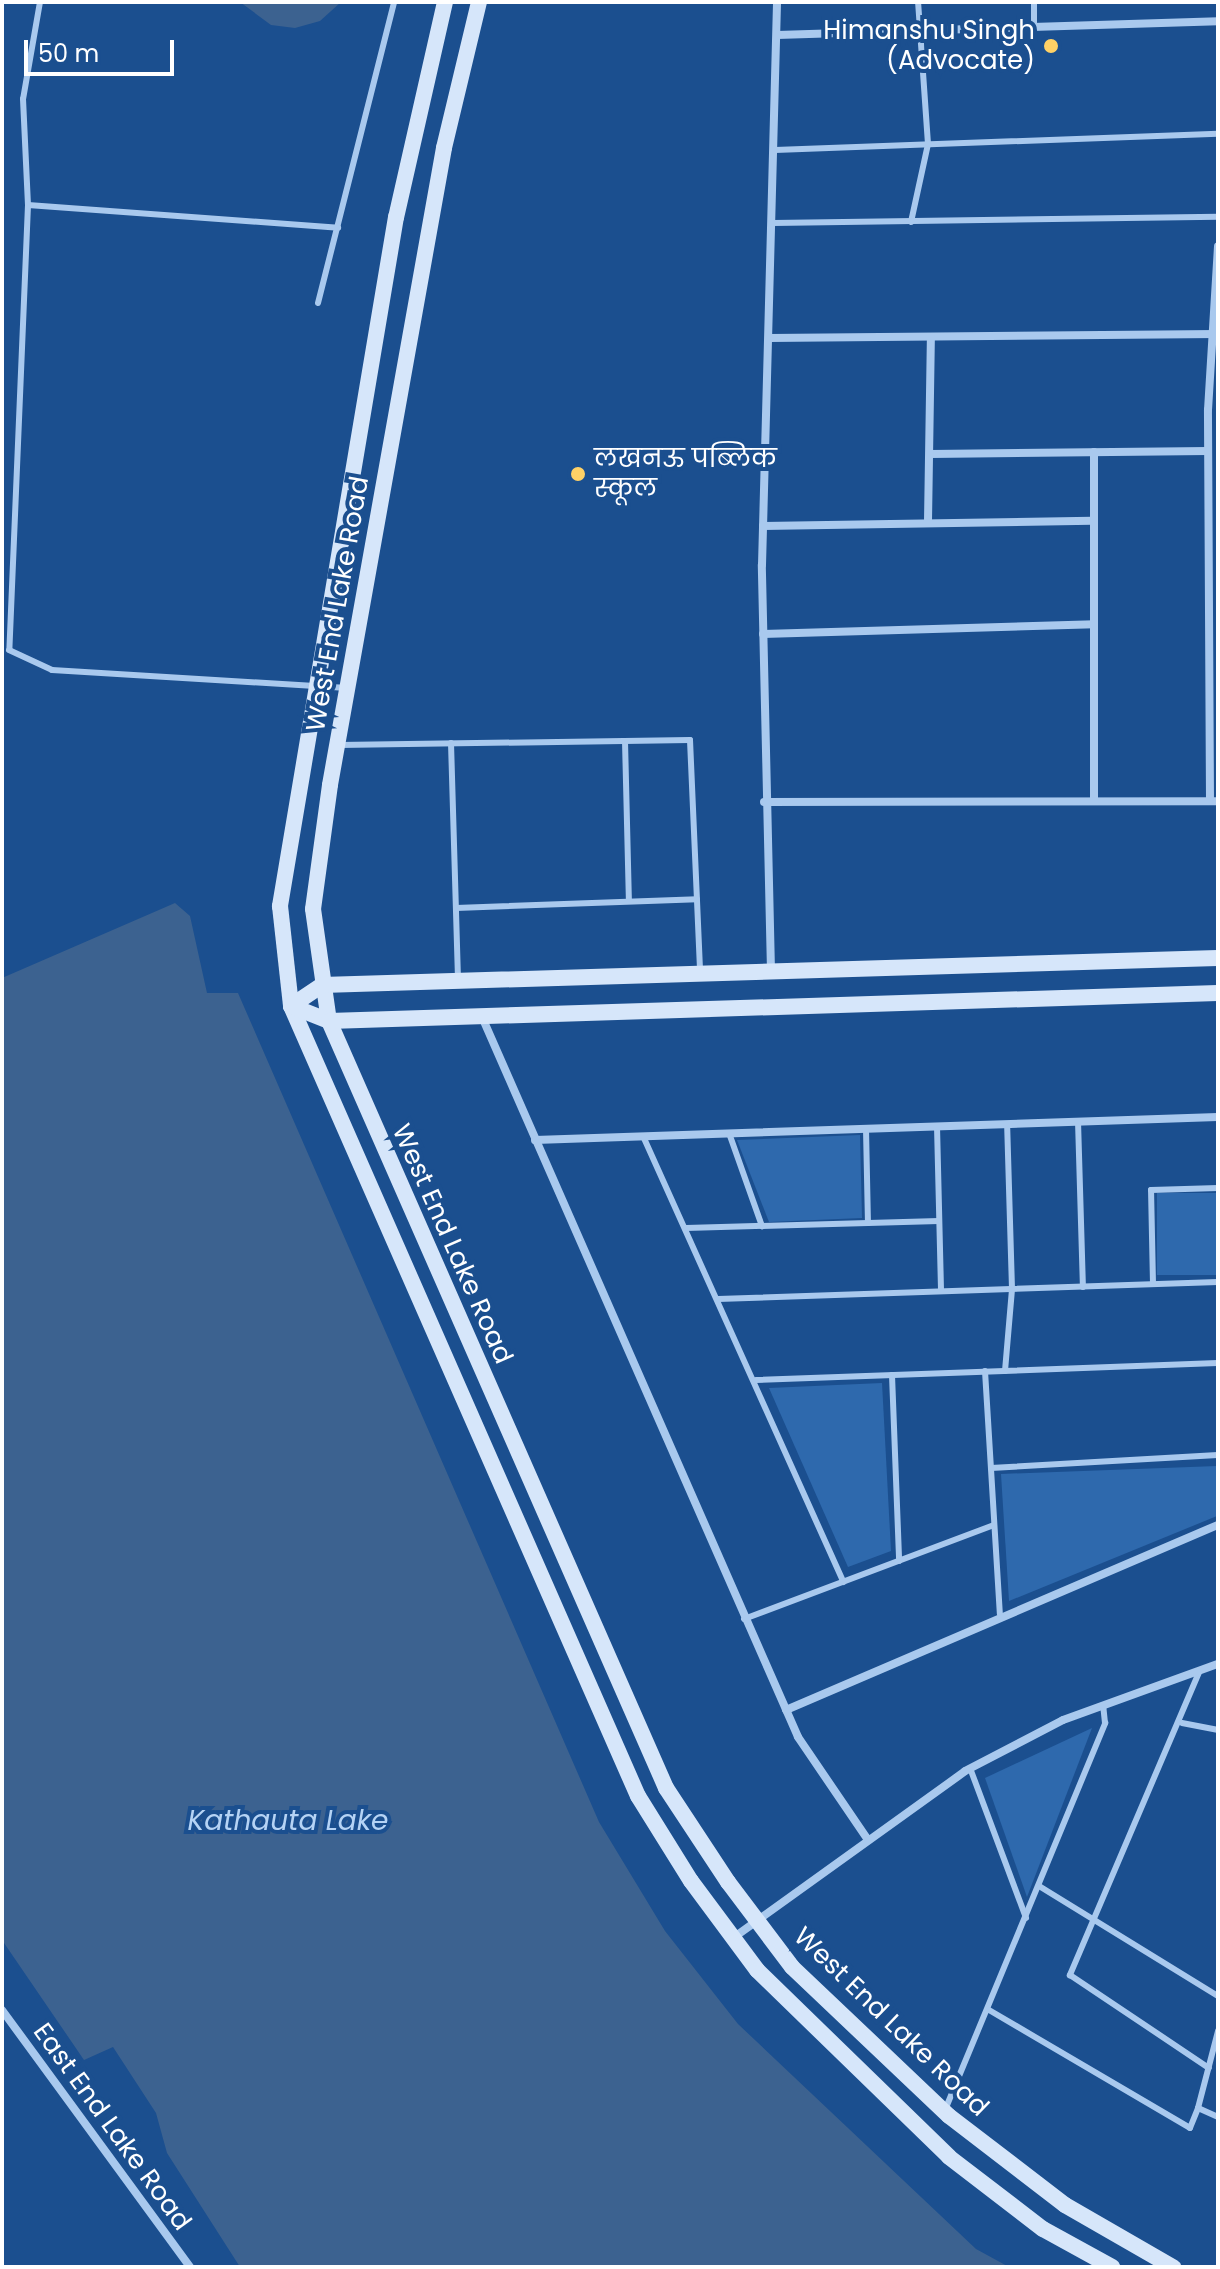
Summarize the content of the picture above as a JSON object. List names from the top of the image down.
{
  "streets": {
    "street": ["West End Lake Road", "East End Lake Road"]
  },
  "water": ["Kathauta Lake"],
  "places": ["Himanshu Singh (Advocate)", "लखनऊ पब्लिक स्कूल"],
  "scale_bar": "50 m"
}
